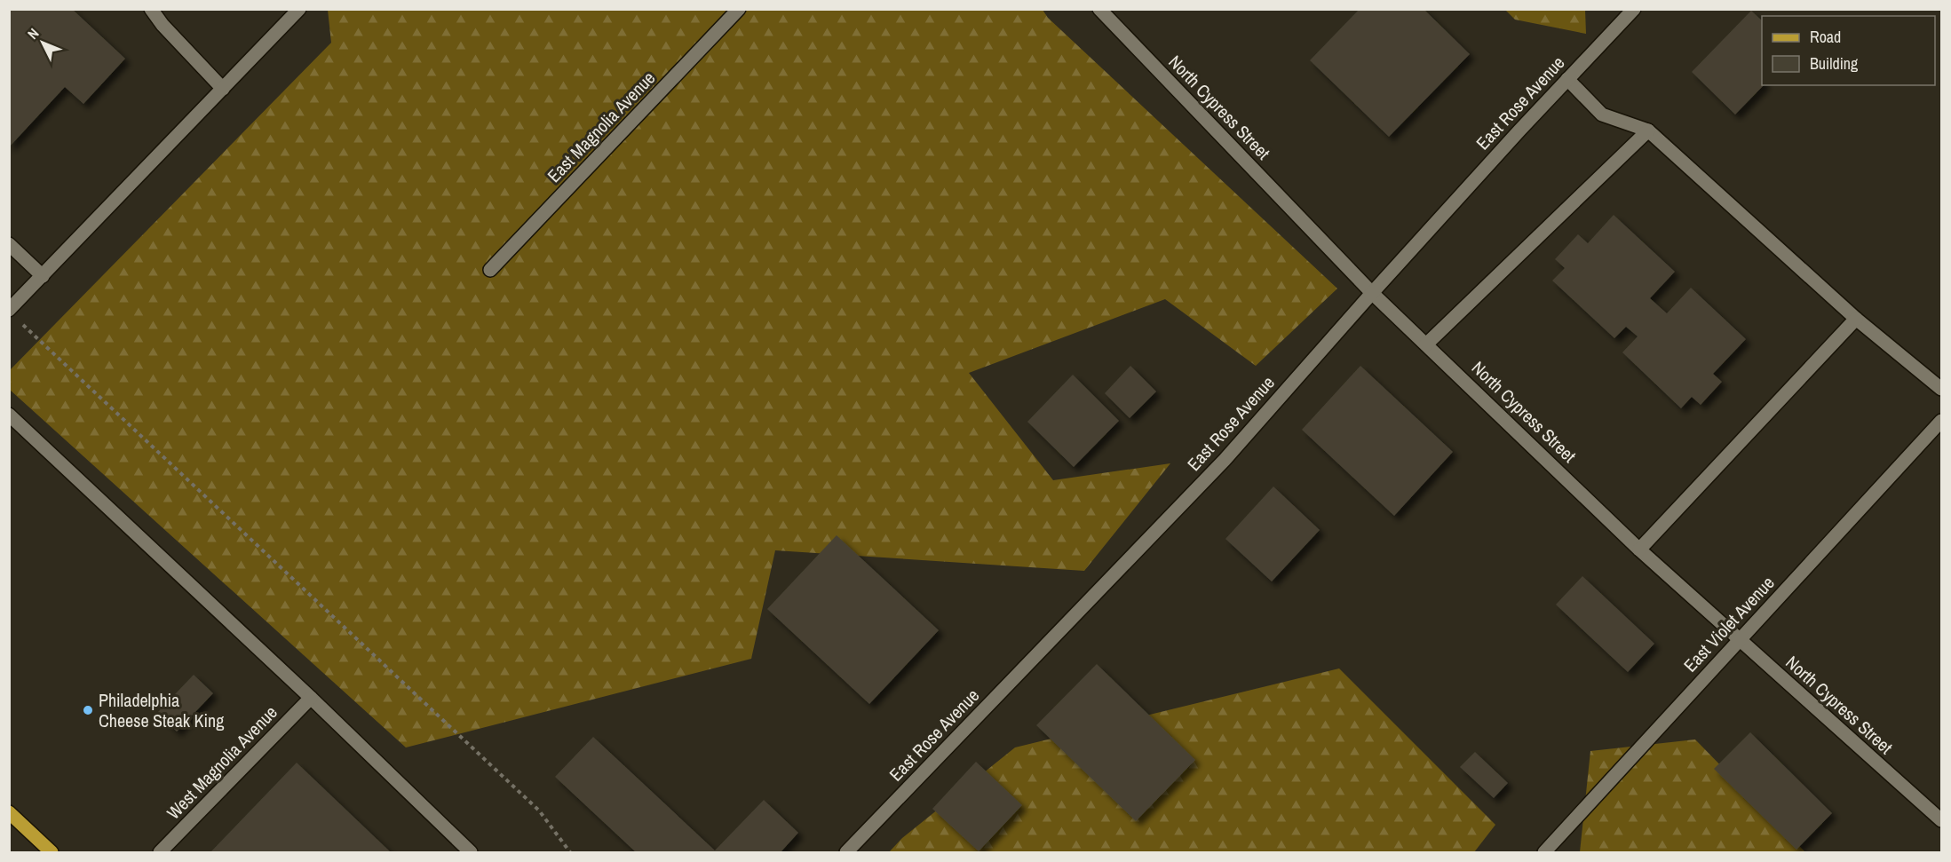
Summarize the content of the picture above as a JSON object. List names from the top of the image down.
{
  "streets": {
    "street": [
      "East Rose Avenue",
      "North Cypress Street",
      "East Magnolia Avenue",
      "East Violet Avenue",
      "West Magnolia Avenue"
    ]
  },
  "crossings": [
    ["East Rose Avenue", "North Cypress Street"],
    ["North Cypress Street", "East Violet Avenue"]
  ],
  "places": ["Philadelphia Cheese Steak King"],
  "legend": ["Road", "Building"],
  "north": "top left"
}
